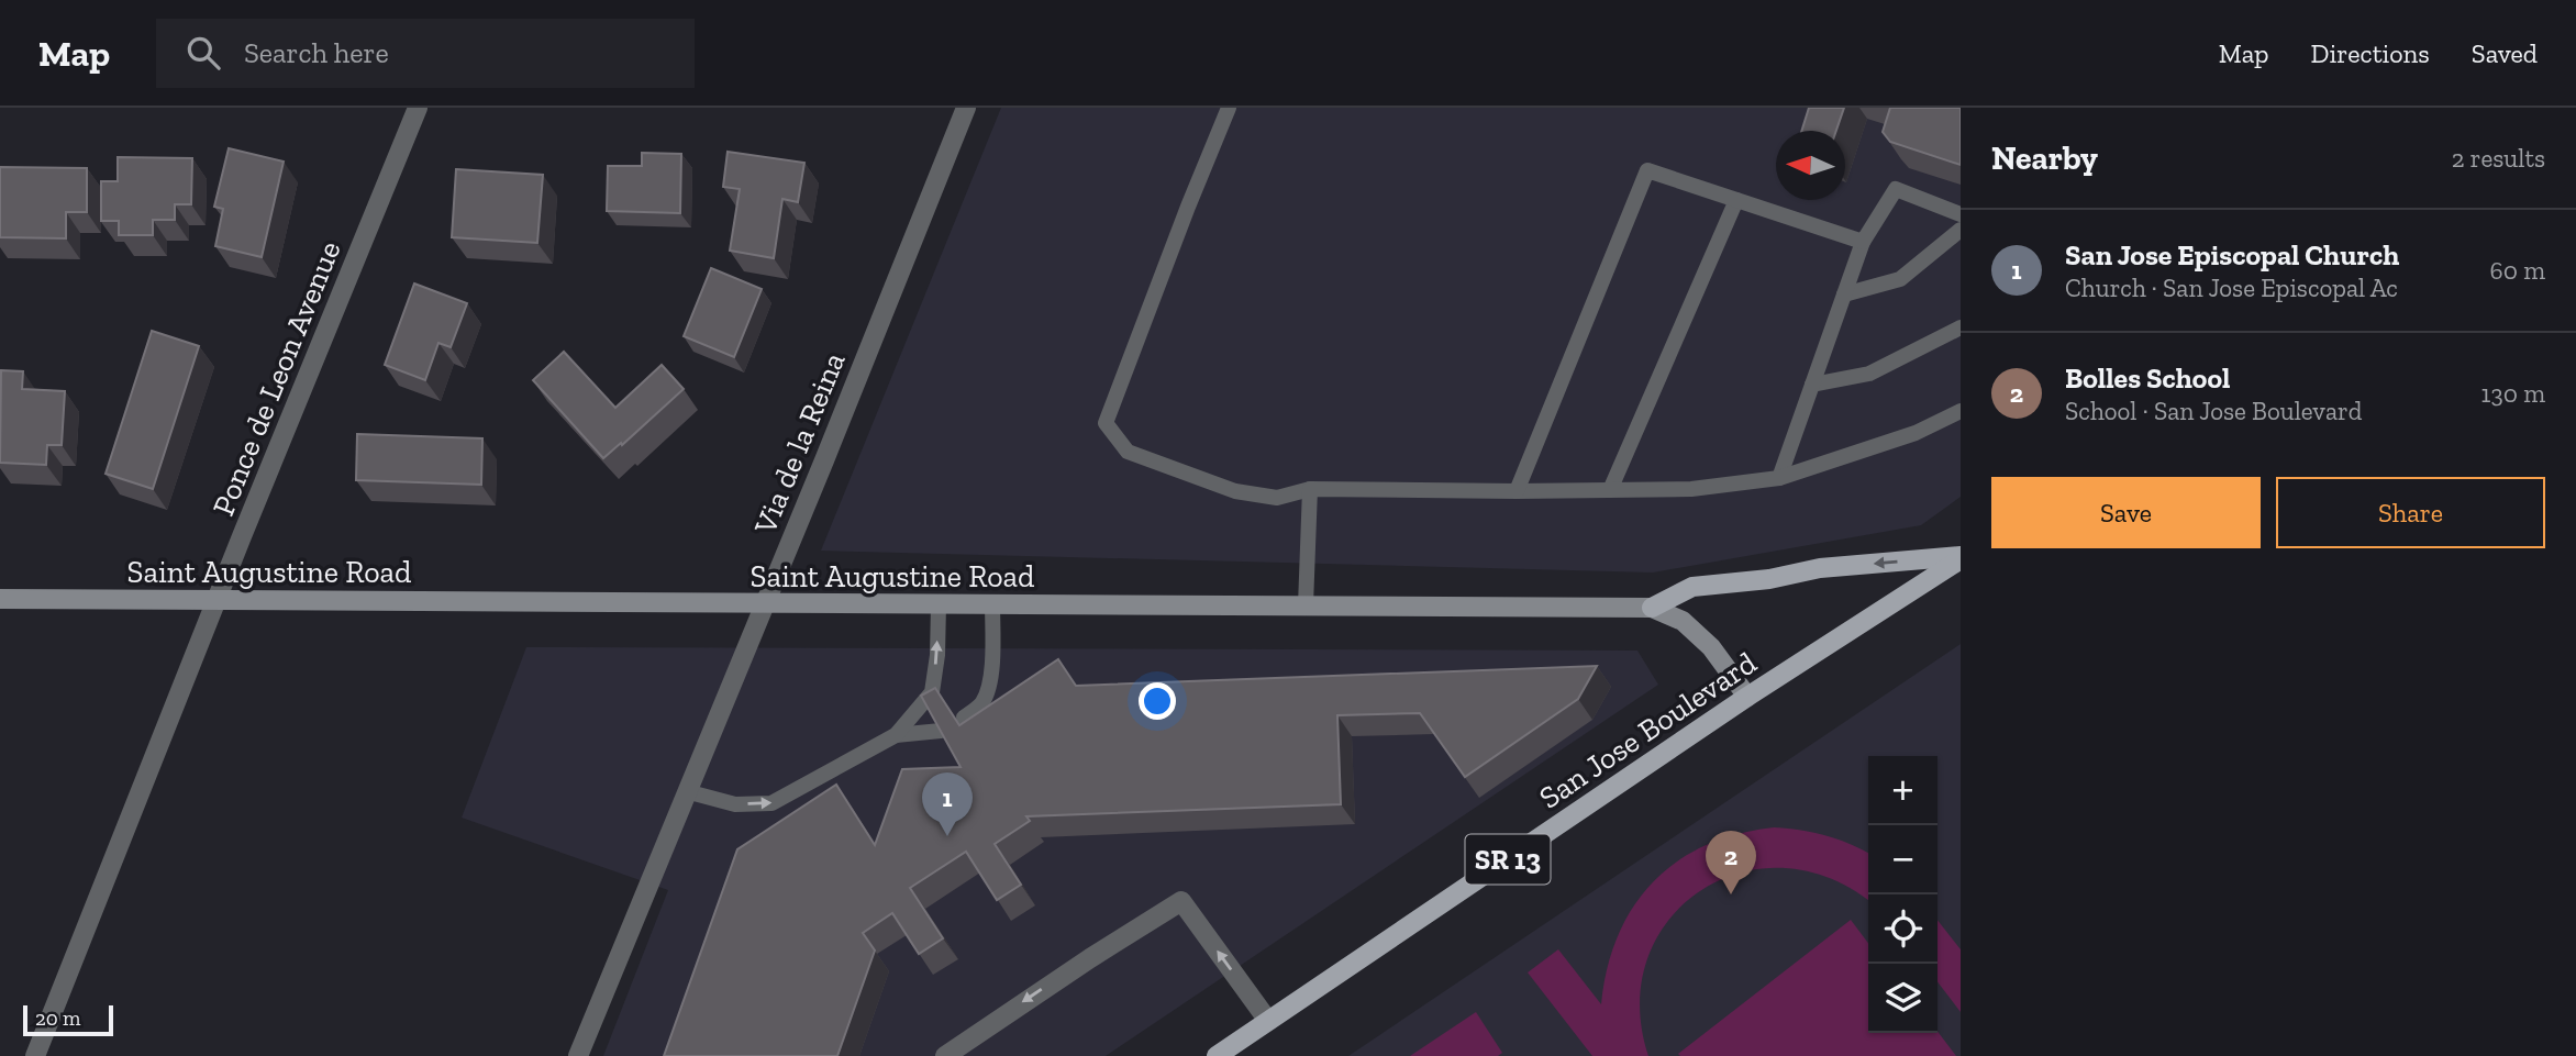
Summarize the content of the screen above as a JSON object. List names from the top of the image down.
{
  "streets": {
    "main road": ["Saint Augustine Road", "San Jose Boulevard", "SR 13"],
    "street": ["Ponce de Leon Avenue", "Via de la Reina"]
  },
  "crossings": [
    ["Ponce de Leon Avenue", "Saint Augustine Road"],
    ["Via de la Reina", "Saint Augustine Road"],
    ["Saint Augustine Road", "San Jose Boulevard"]
  ],
  "scale_bar": "20 m",
  "north": "left",
  "page": {
    "header": "Map",
    "search": "Search here",
    "nav": ["Map", "Directions", "Saved"],
    "heading": ["Nearby", "2 results"],
    "list": [
      {
        "mark": "1",
        "name": "San Jose Episcopal Church",
        "note": "Church · San Jose Episcopal Ac",
        "value": "60 m"
      },
      {
        "mark": "2",
        "name": "Bolles School",
        "note": "School · San Jose Boulevard",
        "value": "130 m"
      }
    ],
    "buttons": ["Save", "Share"],
    "map_buttons": ["+", "−"],
    "pins": ["1", "2"],
    "scale": "20 m"
  }
}
